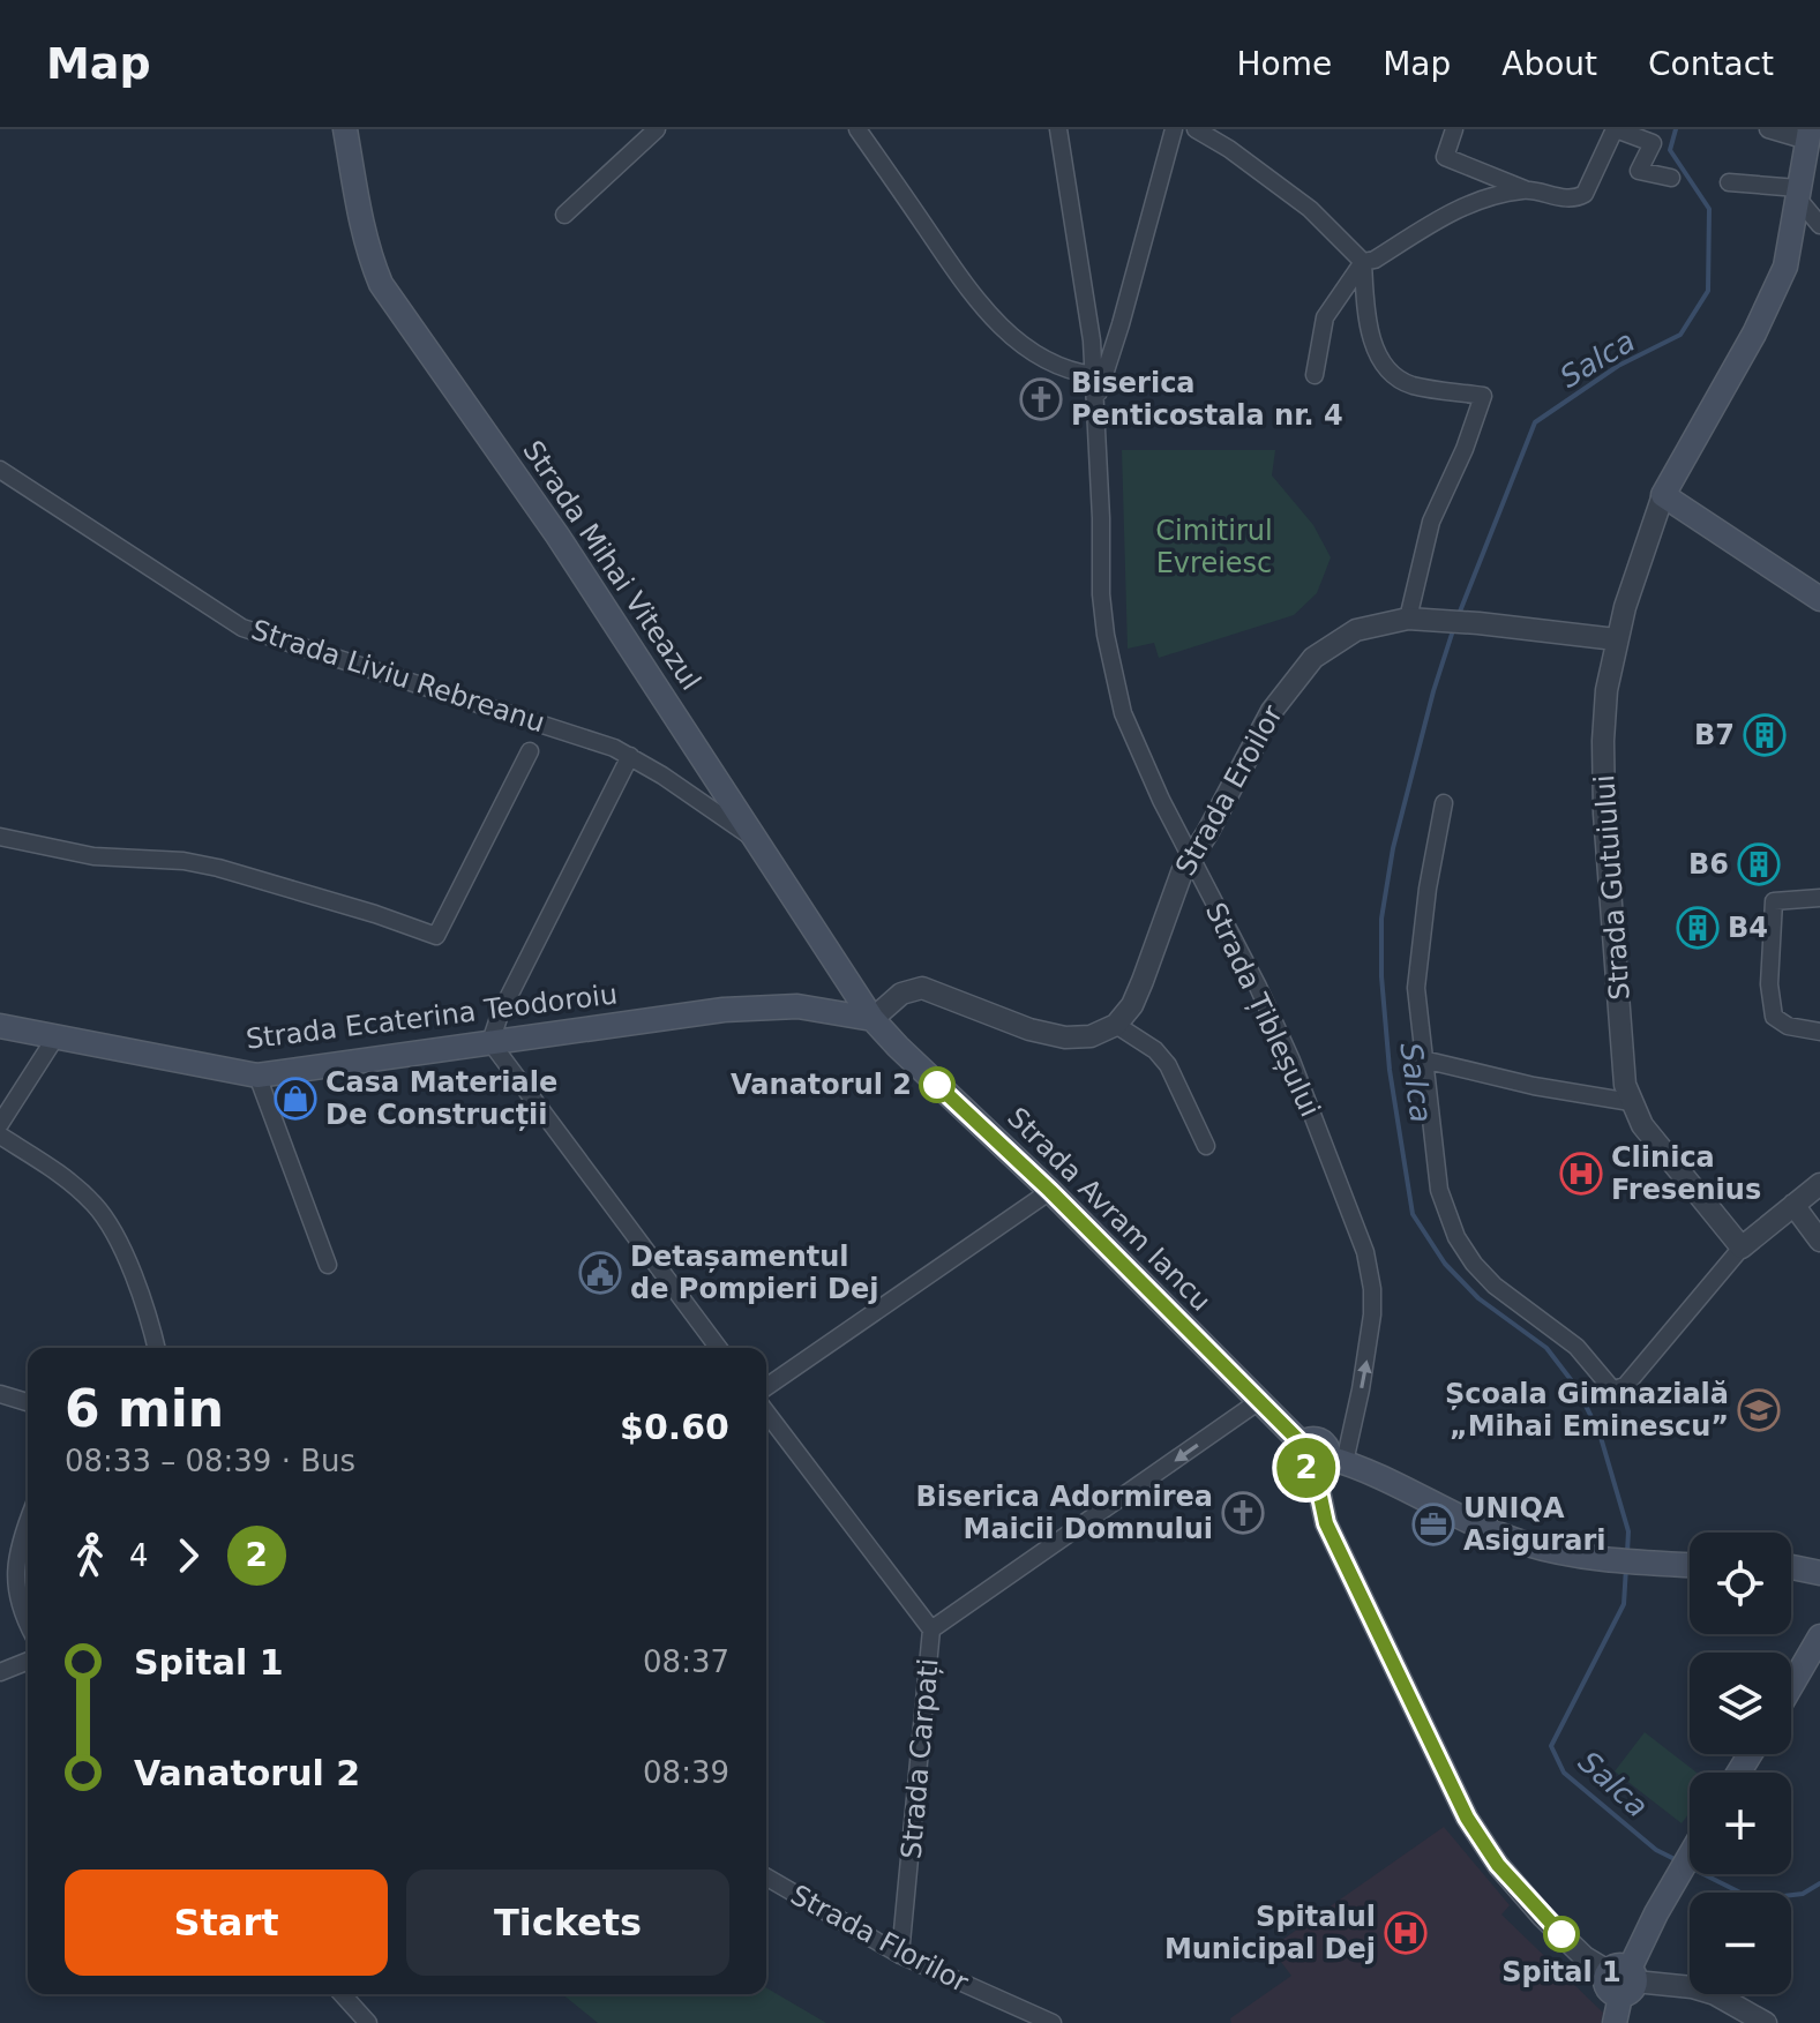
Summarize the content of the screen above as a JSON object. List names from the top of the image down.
{
  "streets": {
    "main road": ["Strada Mihai Viteazul", "Strada Ecaterina Teodoroiu", "Strada Avram Iancu"],
    "street": [
      "Strada Liviu Rebreanu",
      "Strada Eroilor",
      "Strada Gutuiului",
      "Strada Țibleșului",
      "Strada Carpați",
      "Strada Florilor"
    ]
  },
  "crossings": [
    ["Strada Mihai Viteazul", "Strada Liviu Rebreanu"],
    ["Strada Mihai Viteazul", "Strada Ecaterina Teodoroiu"],
    ["Strada Mihai Viteazul", "Strada Avram Iancu"],
    ["Strada Eroilor", "Strada Gutuiului"],
    ["Strada Eroilor", "Strada Țibleșului"],
    ["Strada Țibleșului", "Strada Avram Iancu"],
    ["Strada Ecaterina Teodoroiu", "Strada Avram Iancu"],
    ["Strada Avram Iancu", "Strada Carpați"],
    ["Strada Carpați", "Strada Florilor"]
  ],
  "one_way": ["Strada Țibleșului", "Strada Carpați"],
  "water": ["Salca"],
  "parks": ["Cimitirul Evreiesc"],
  "places": {
    "church": ["Biserica Penticostala nr. 4", "Biserica Adormirea Maicii Domnului"],
    "building": ["B7", "B6", "B4"],
    "other": ["Vanatorul 2", "Spital 1"],
    "shop": ["Casa Materiale De Construcții"],
    "hospital": ["Clinica Fresenius", "Spitalul Municipal Dej"],
    "public building": ["Detașamentul de Pompieri Dej"],
    "school or university": ["Școala Gimnazială „Mihai Eminescu”"],
    "office": ["UNIQA Asigurari"]
  },
  "lines": ["bus line 2"],
  "page": {
    "header": "Map",
    "nav": [
      "Home",
      "Map",
      "About",
      "Contact"
    ],
    "on_map": "2",
    "heading": ["6 min", "08:33 – 08:39 · Bus", "$0.60"],
    "legs": ["4", "2"],
    "map_buttons": ["+", "−"],
    "list": [
      {
        "name": "Spital 1",
        "value": "08:37"
      },
      {
        "name": "Vanatorul 2",
        "value": "08:39"
      }
    ],
    "buttons": ["Start", "Tickets"]
  }
}
